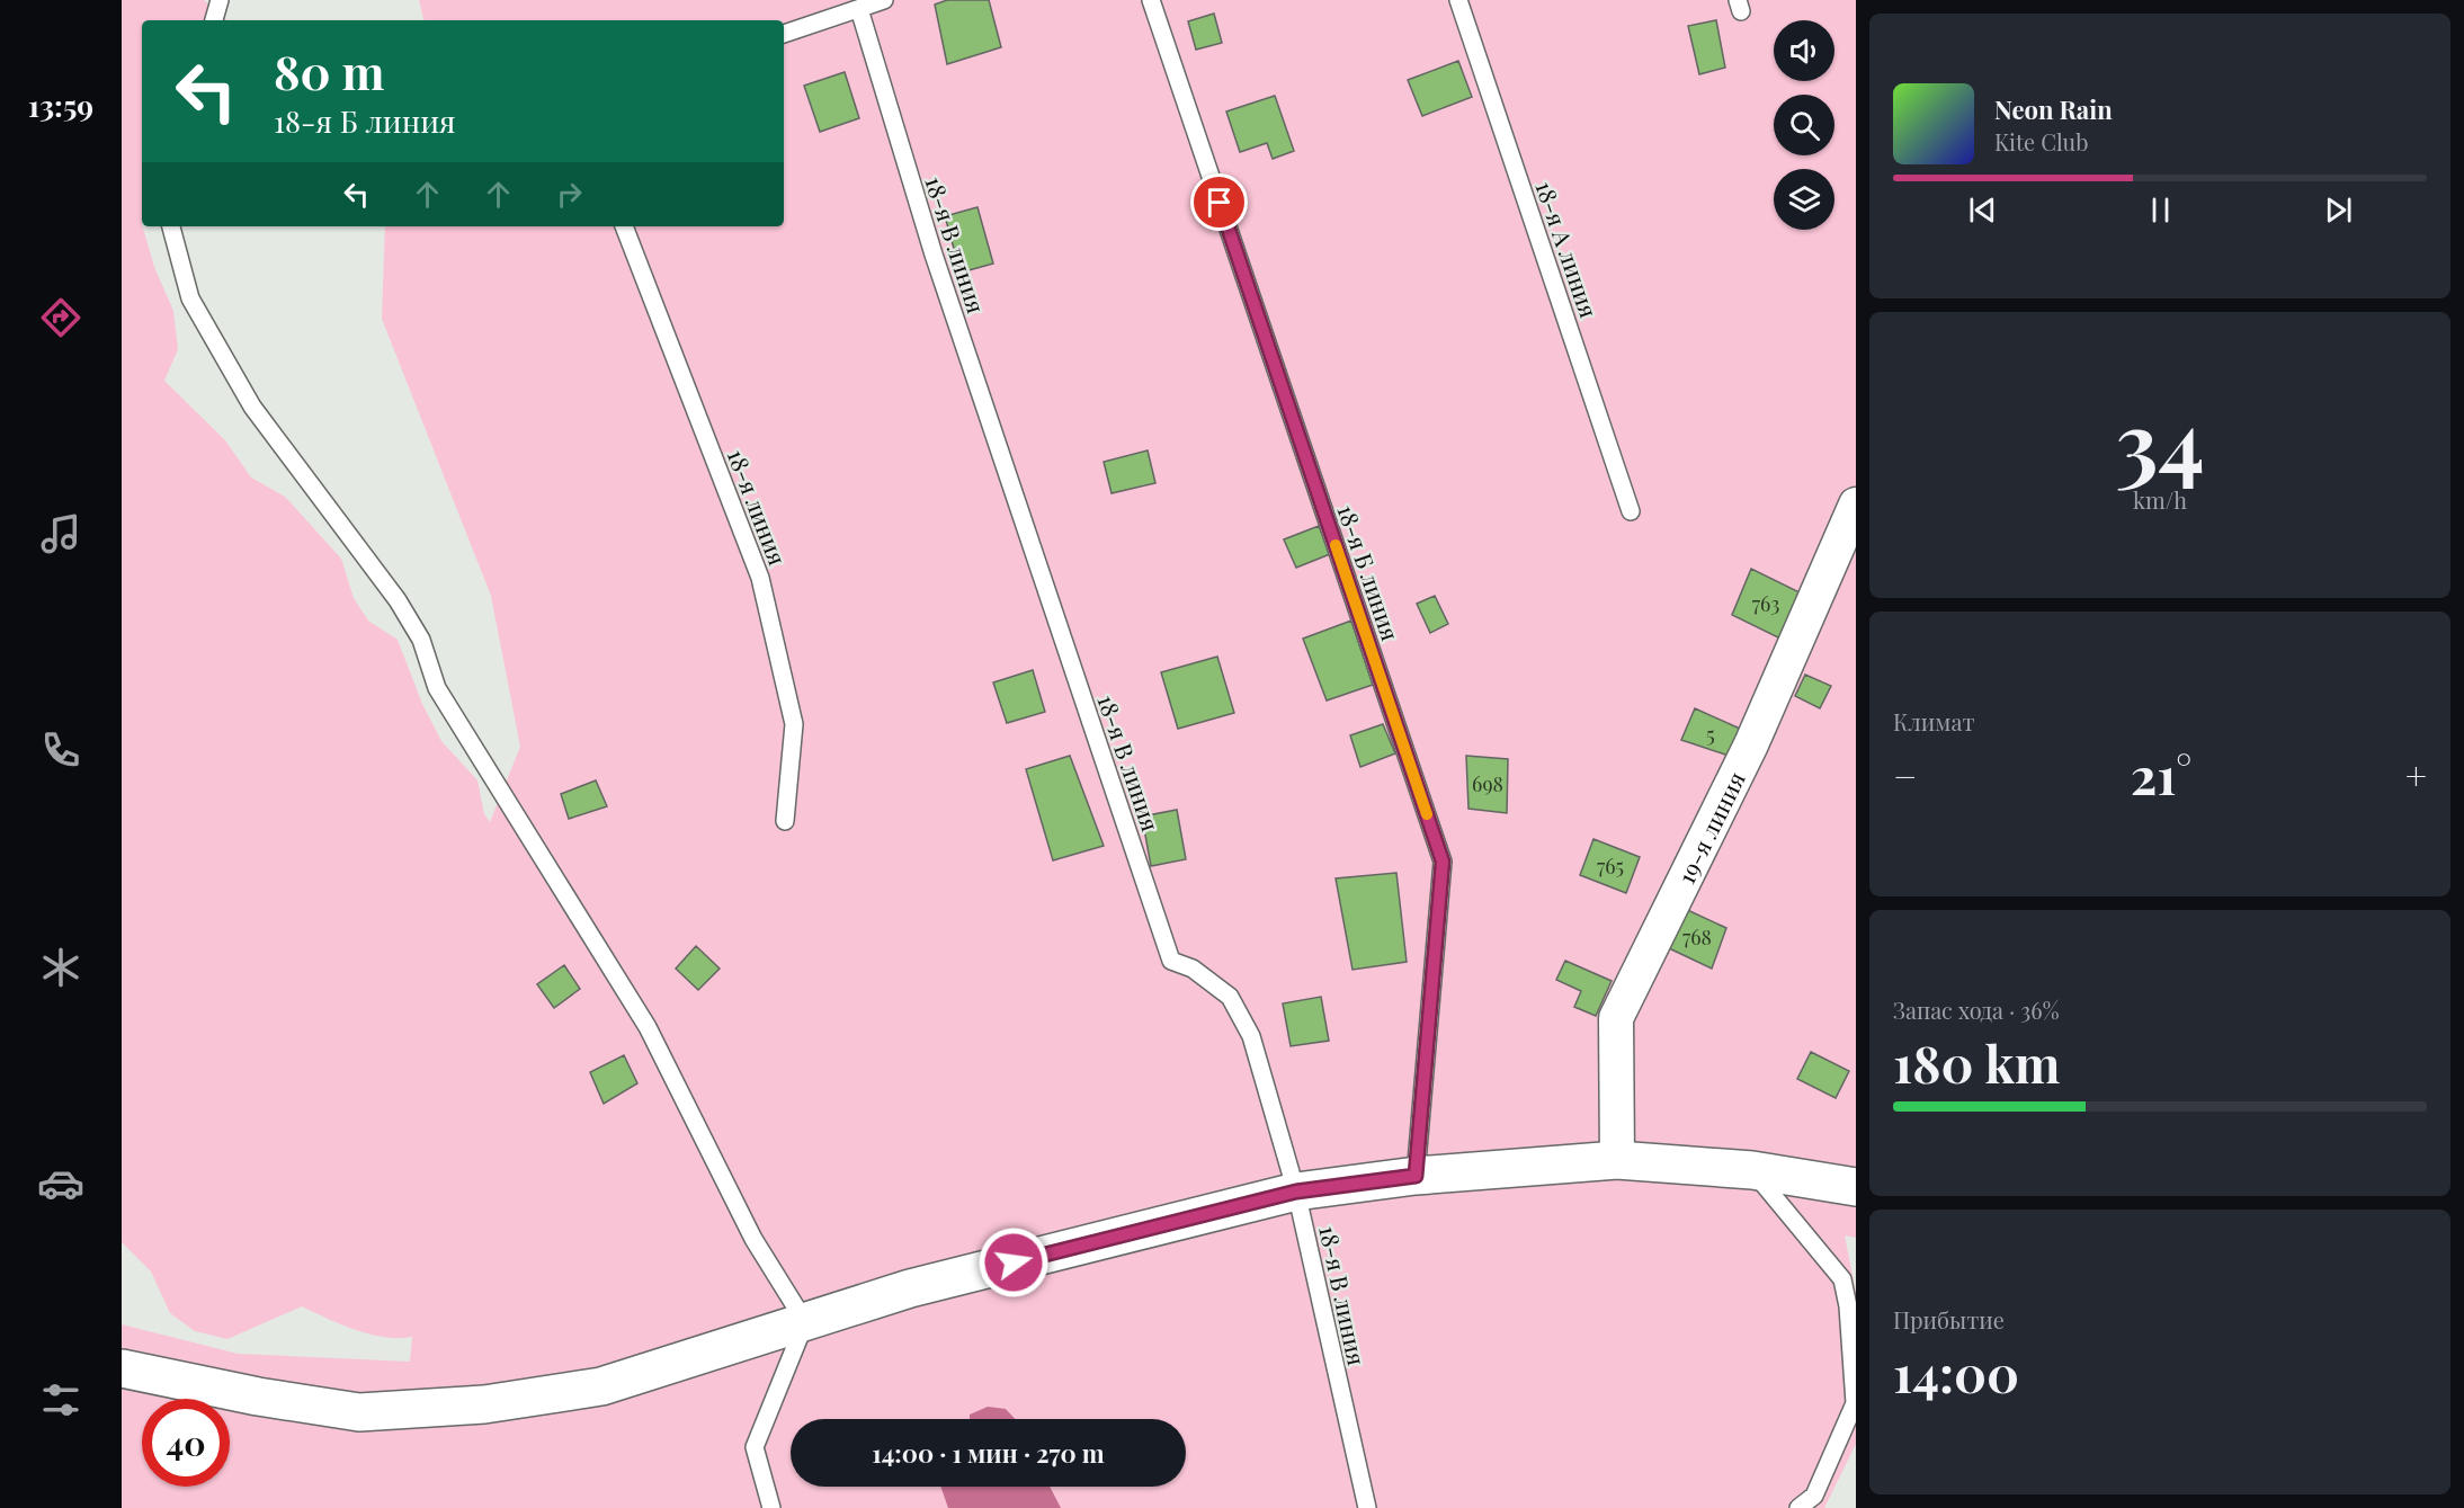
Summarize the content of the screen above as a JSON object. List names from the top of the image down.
{
  "streets": {
    "street": ["19-я линия"],
    "lane": [
      "18-я В линия",
      "18-я А линия",
      "18-я линия",
      "18-я Б линия"
    ]
  },
  "house_numbers": [
    "763",
    "5",
    "698",
    "765",
    "768"
  ],
  "page": {
    "tabs": "13:59",
    "turn": ["80 m", "18-я Б линия"],
    "song": ["Neon Rain", "Kite Club"],
    "tile": [
      ["34", "km/h"],
      "Климат",
      ["Запас хода · 36%", "180 km"],
      ["Прибытие", "14:00"]
    ],
    "heat": ["−", "21°", "+"],
    "limit": "40",
    "trip": "14:00 · 1 мин · 270 m"
  }
}
